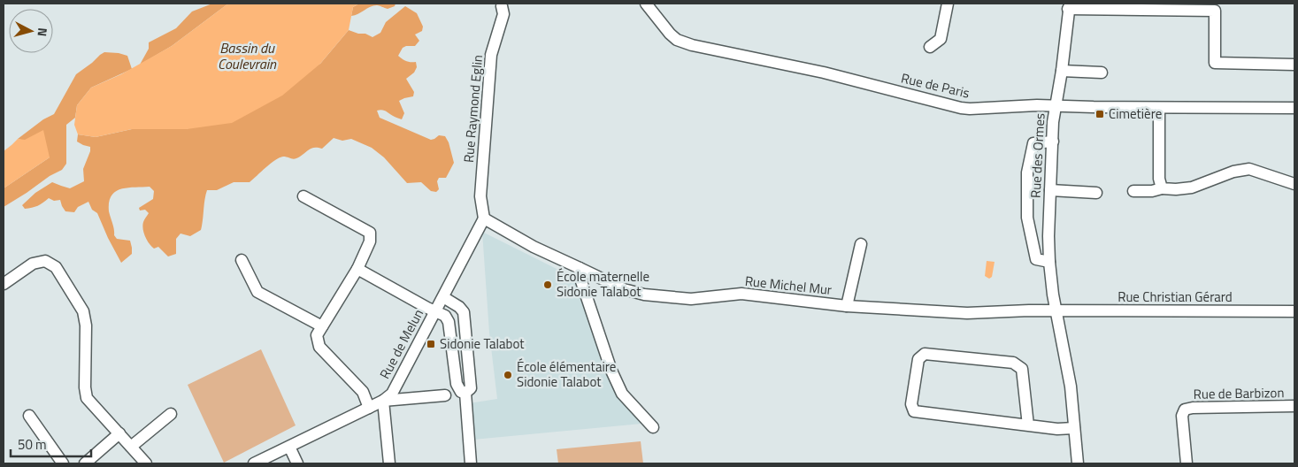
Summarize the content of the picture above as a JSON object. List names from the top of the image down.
{
  "streets": {
    "street": [
      "Rue de Paris",
      "Rue Raymond Eglin",
      "Rue des Ormes",
      "Rue Michel Mur",
      "Rue Christian Gérard",
      "Rue de Melun",
      "Rue de Barbizon"
    ]
  },
  "crossings": [
    ["Rue de Paris", "Rue des Ormes"],
    ["Rue Raymond Eglin", "Rue Michel Mur"],
    ["Rue Raymond Eglin", "Rue de Melun"],
    ["Rue des Ormes", "Rue Michel Mur"],
    ["Rue des Ormes", "Rue Christian Gérard"],
    ["Rue Michel Mur", "Rue Christian Gérard"],
    ["Rue Michel Mur", "Rue de Melun"]
  ],
  "water": ["Bassin du Coulevrain"],
  "places": {
    "transit": ["Cimetière", "Sidonie Talabot"],
    "other": ["École maternelle Sidonie Talabot", "École élémentaire Sidonie Talabot"]
  },
  "scale_bar": "50 m",
  "north": "right"
}
